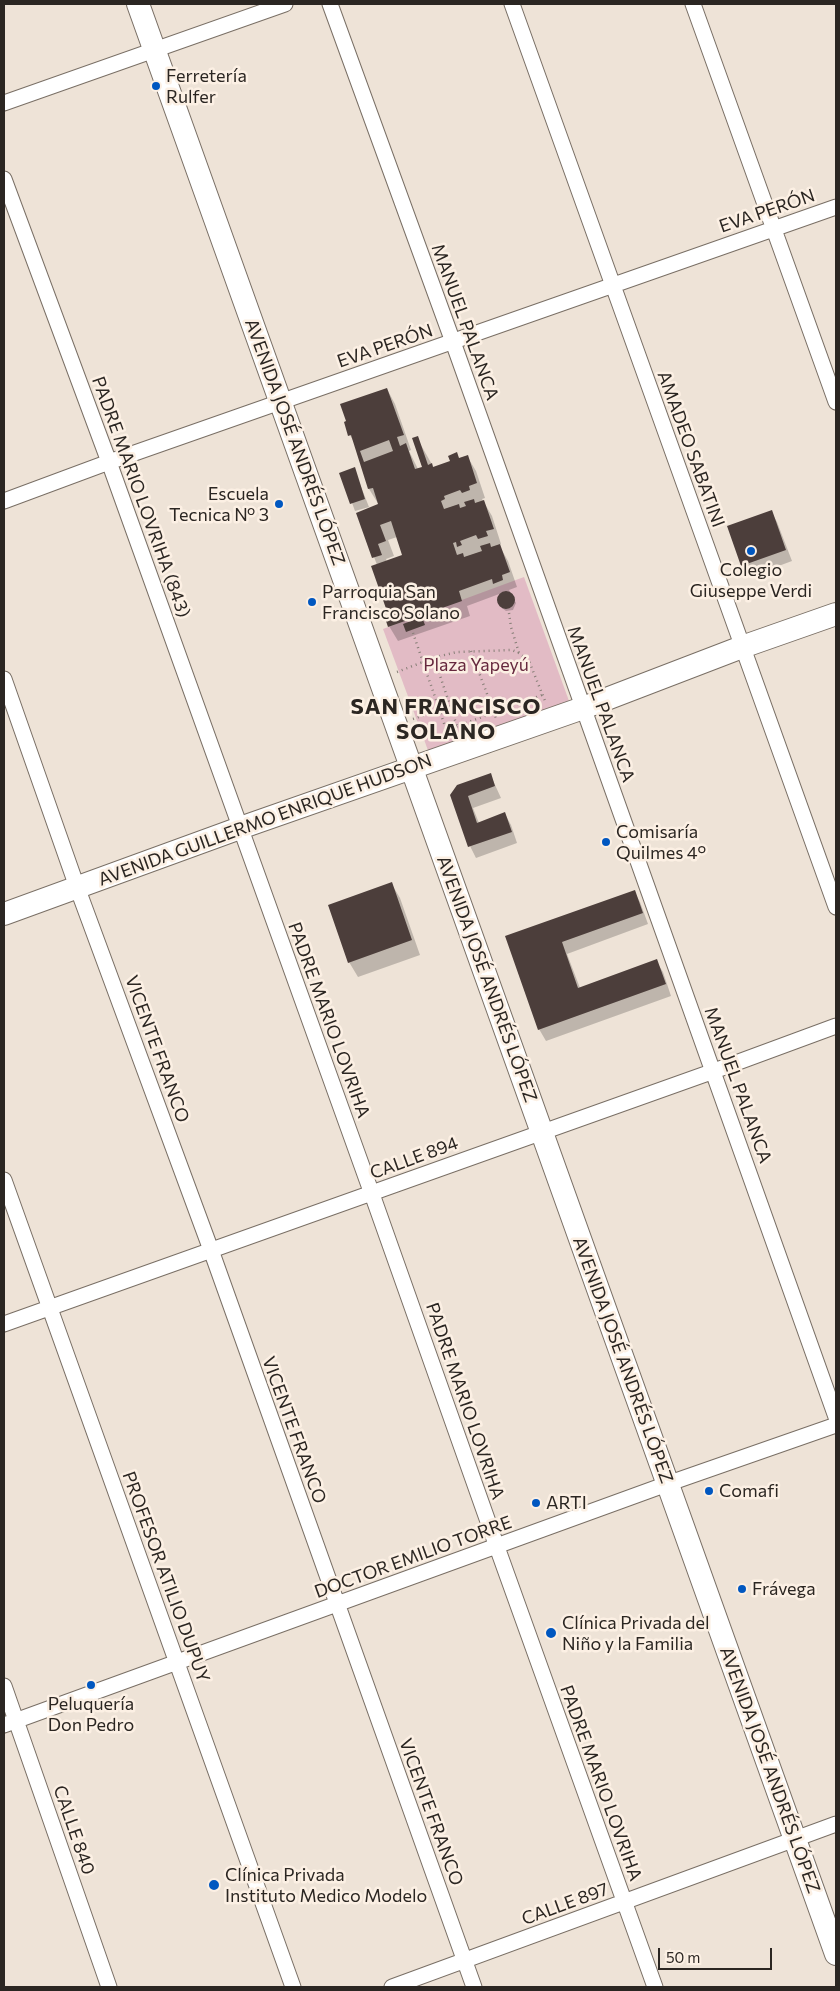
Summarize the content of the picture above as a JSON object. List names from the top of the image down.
{
  "streets": {
    "main road": ["AVENIDA JOSÉ ANDRÉS LÓPEZ", "AVENIDA GUILLERMO ENRIQUE HUDSON"],
    "street": [
      "EVA PERÓN",
      "MANUEL PALANCA",
      "AMADEO SABATINI",
      "PADRE MARIO LOVRIHA (843)",
      "PADRE MARIO LOVRIHA",
      "VICENTE FRANCO",
      "CALLE 894",
      "DOCTOR EMILIO TORRE",
      "PROFESOR ATILIO DUPUY",
      "CALLE 840",
      "CALLE 897"
    ]
  },
  "crossings": [
    ["EVA PERÓN", "MANUEL PALANCA"],
    ["EVA PERÓN", "AVENIDA JOSÉ ANDRÉS LÓPEZ"],
    ["EVA PERÓN", "AMADEO SABATINI"],
    ["EVA PERÓN", "PADRE MARIO LOVRIHA (843)"],
    ["MANUEL PALANCA", "AVENIDA GUILLERMO ENRIQUE HUDSON"],
    ["MANUEL PALANCA", "CALLE 894"],
    ["AVENIDA JOSÉ ANDRÉS LÓPEZ", "AVENIDA GUILLERMO ENRIQUE HUDSON"],
    ["AVENIDA JOSÉ ANDRÉS LÓPEZ", "CALLE 894"],
    ["AVENIDA JOSÉ ANDRÉS LÓPEZ", "DOCTOR EMILIO TORRE"],
    ["AVENIDA JOSÉ ANDRÉS LÓPEZ", "CALLE 897"],
    ["AMADEO SABATINI", "AVENIDA GUILLERMO ENRIQUE HUDSON"],
    ["PADRE MARIO LOVRIHA (843)", "AVENIDA GUILLERMO ENRIQUE HUDSON"],
    ["PADRE MARIO LOVRIHA (843)", "PADRE MARIO LOVRIHA"],
    ["AVENIDA GUILLERMO ENRIQUE HUDSON", "PADRE MARIO LOVRIHA"],
    ["AVENIDA GUILLERMO ENRIQUE HUDSON", "VICENTE FRANCO"],
    ["PADRE MARIO LOVRIHA", "CALLE 894"],
    ["PADRE MARIO LOVRIHA", "DOCTOR EMILIO TORRE"],
    ["PADRE MARIO LOVRIHA", "CALLE 897"],
    ["VICENTE FRANCO", "CALLE 894"],
    ["VICENTE FRANCO", "DOCTOR EMILIO TORRE"],
    ["VICENTE FRANCO", "CALLE 897"],
    ["CALLE 894", "PROFESOR ATILIO DUPUY"],
    ["DOCTOR EMILIO TORRE", "PROFESOR ATILIO DUPUY"],
    ["DOCTOR EMILIO TORRE", "CALLE 840"]
  ],
  "districts": ["SAN FRANCISCO SOLANO"],
  "parks": ["Plaza Yapeyú"],
  "places": [
    "Ferretería Rulfer",
    "Escuela Tecnica Nº 3",
    "Colegio Giuseppe Verdi",
    "Parroquia San Francisco Solano",
    "Comisaría Quilmes 4°",
    "Comafi",
    "ARTI",
    "Frávega",
    "Clínica Privada del Niño y la Familia",
    "Peluquería Don Pedro",
    "Clínica Privada Instituto Medico Modelo"
  ],
  "scale_bar": "50 m"
}
